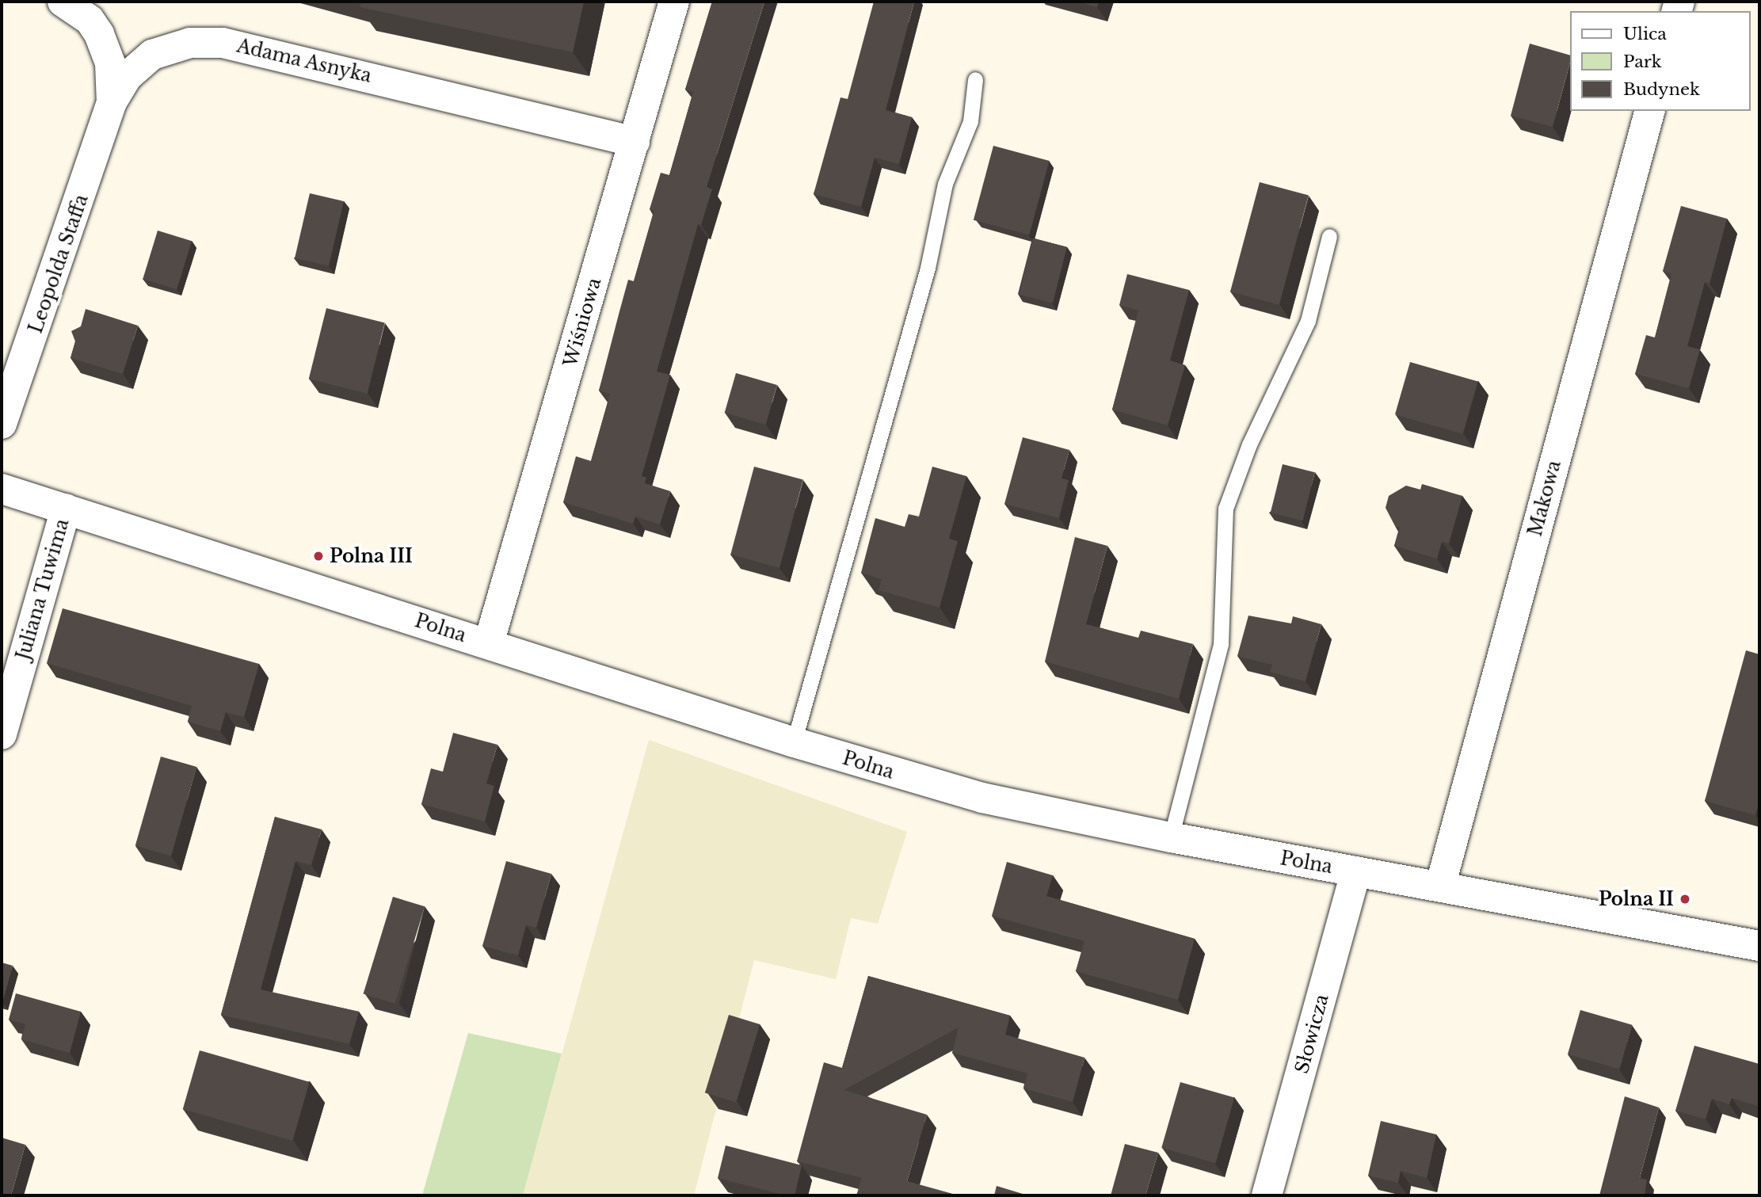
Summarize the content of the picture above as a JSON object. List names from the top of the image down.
{
  "streets": {
    "street": [
      "Adama Asnyka",
      "Leopolda Staffa",
      "Wiśniowa",
      "Makowa",
      "Juliana Tuwima",
      "Polna",
      "Słowicza"
    ]
  },
  "crossings": [
    ["Adama Asnyka", "Leopolda Staffa"],
    ["Adama Asnyka", "Wiśniowa"],
    ["Wiśniowa", "Polna"],
    ["Makowa", "Polna"],
    ["Juliana Tuwima", "Polna"],
    ["Polna", "Słowicza"]
  ],
  "places": ["Polna III", "Polna II"],
  "legend": ["Ulica", "Park", "Budynek"]
}
